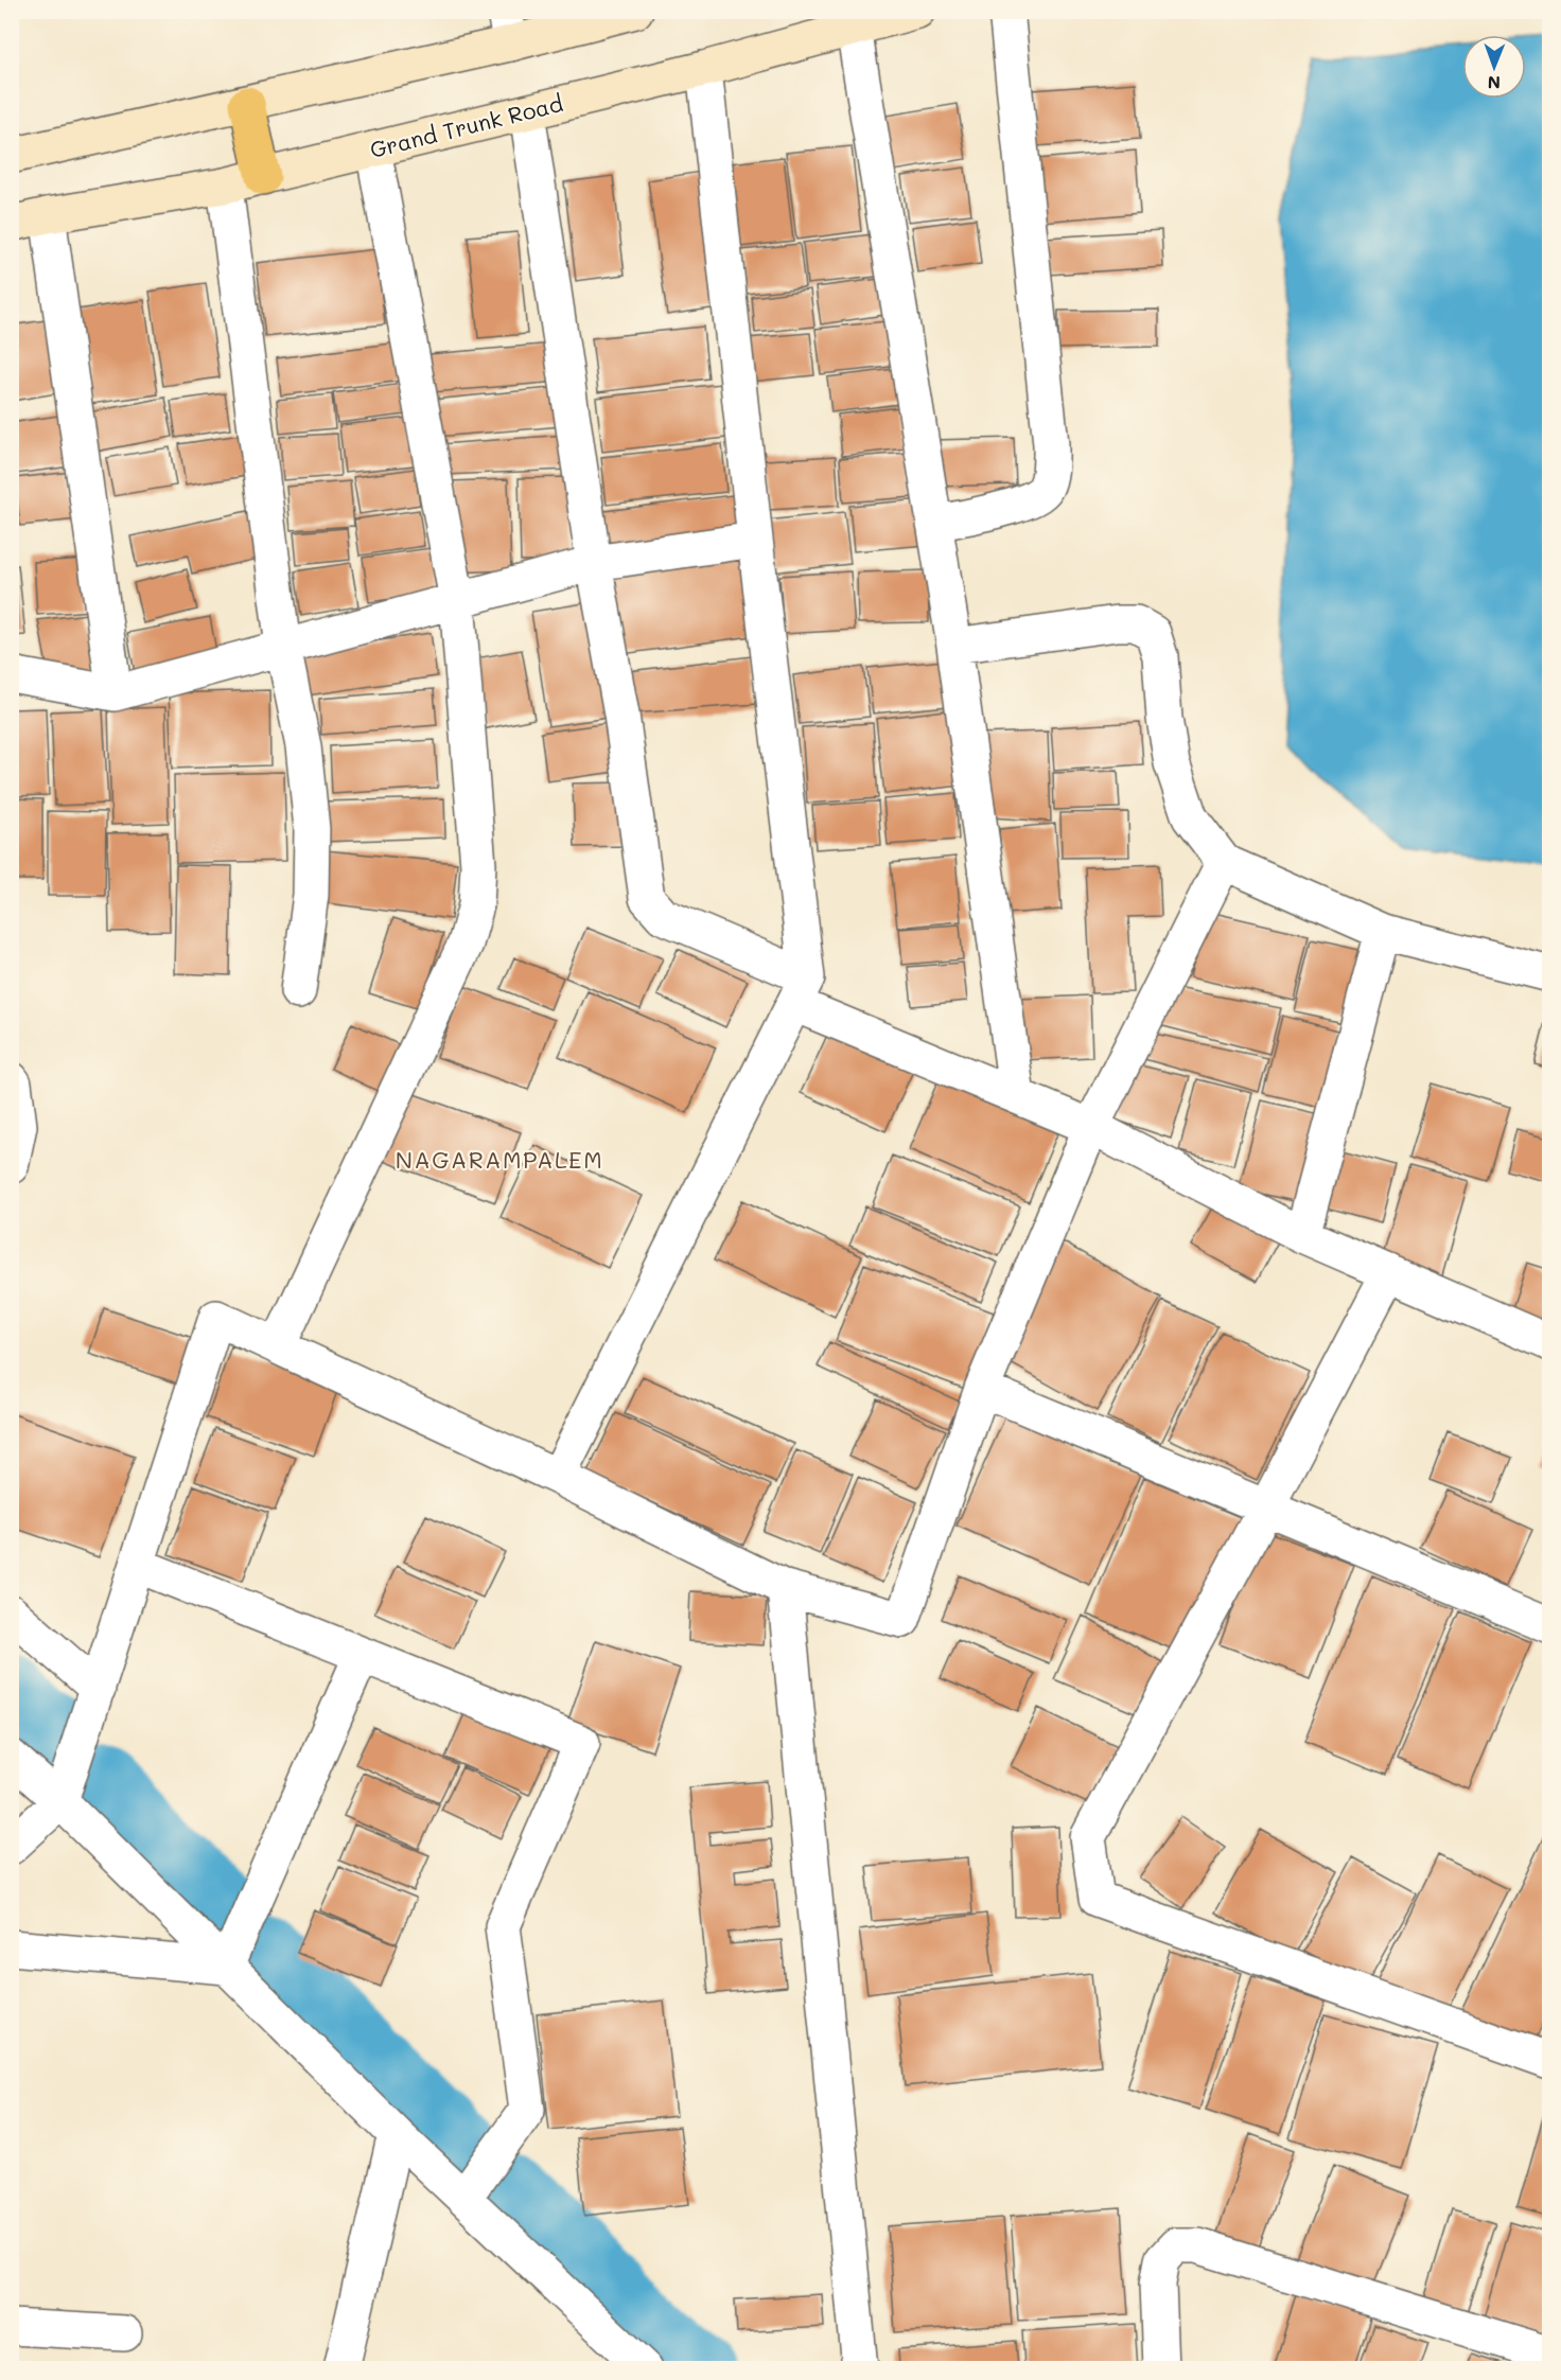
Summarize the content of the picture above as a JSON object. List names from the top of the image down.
{
  "streets": {
    "main road": ["Grand Trunk Road"]
  },
  "districts": ["NAGARAMPALEM"],
  "north": "bottom"
}
